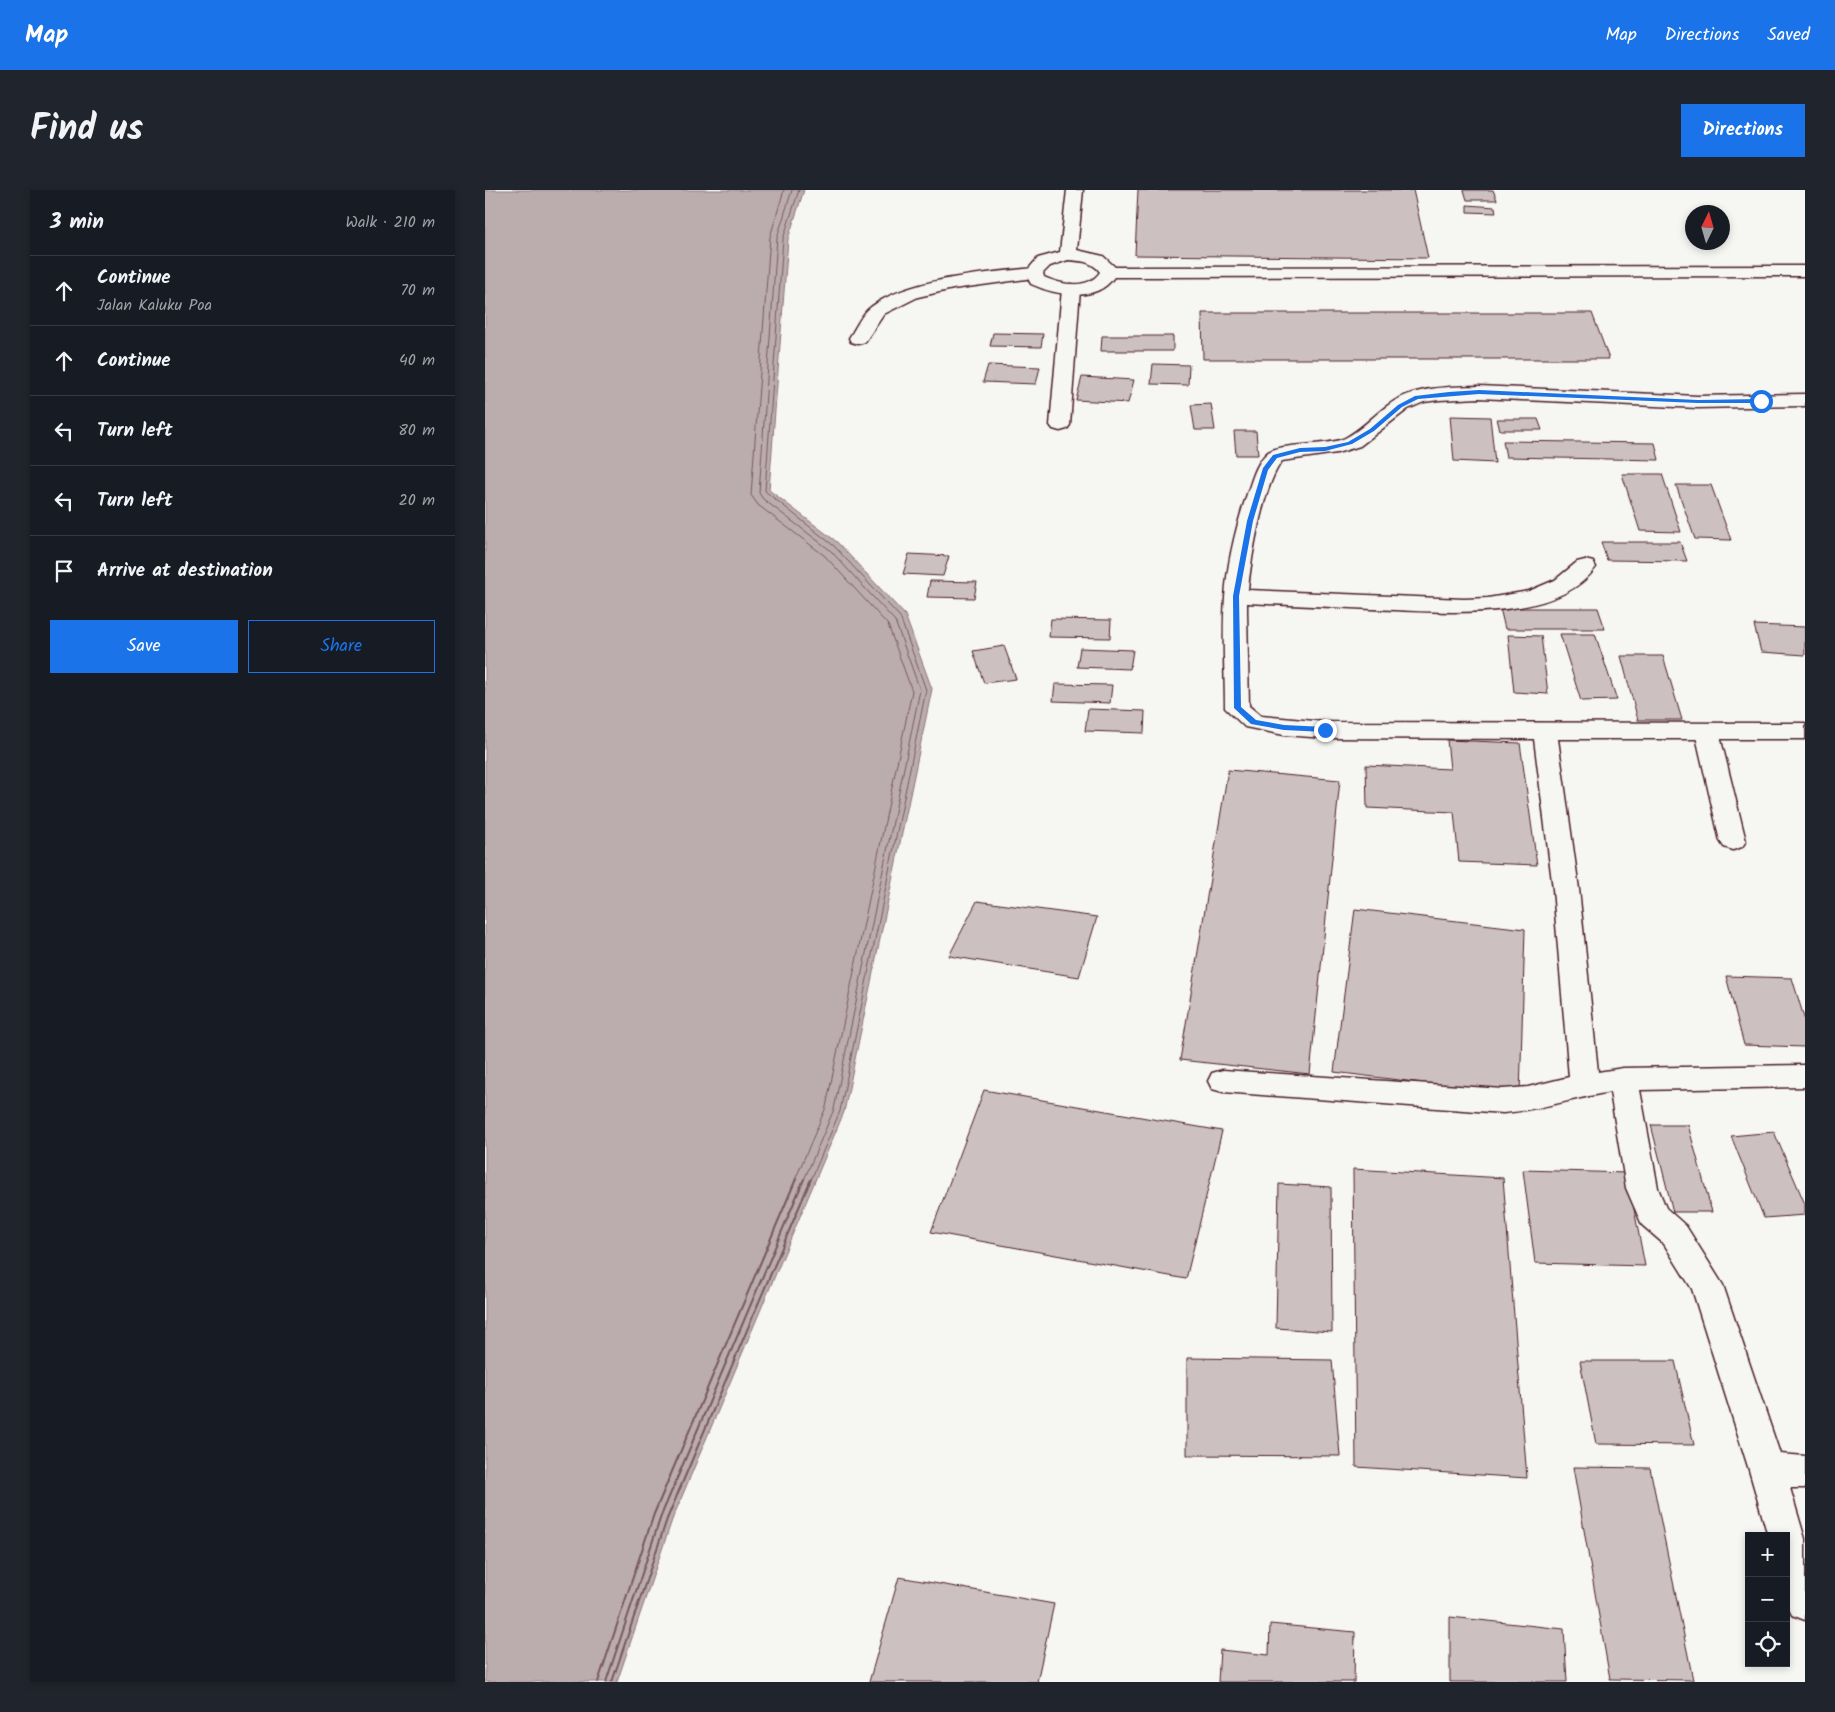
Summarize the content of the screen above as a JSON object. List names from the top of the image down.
{
  "north": "top",
  "page": {
    "header": "Map",
    "nav": ["Map", "Directions", "Saved"],
    "title": "Find us",
    "buttons": [
      "Directions",
      ["Save", "Share"]
    ],
    "heading": ["3 min", "Walk · 210 m"],
    "list": [
      ["Continue", "Jalan Kaluku Poa", "70 m"],
      ["Continue", "40 m"],
      ["Turn left", "80 m"],
      ["Turn left", "20 m"],
      "Arrive at destination"
    ],
    "map_buttons": ["+", "−"]
  }
}
